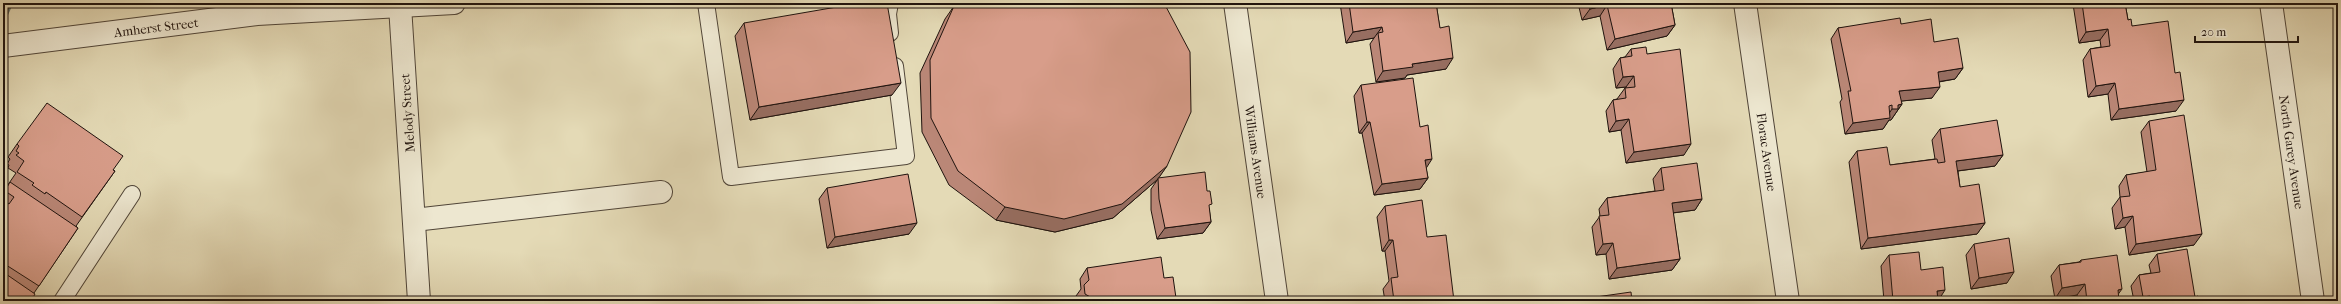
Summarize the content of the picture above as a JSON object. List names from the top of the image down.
{
  "streets": {
    "street": [
      "Amherst Street",
      "Melody Street",
      "Williams Avenue",
      "Florac Avenue",
      "North Garey Avenue"
    ]
  },
  "crossings": [
    ["Amherst Street", "Melody Street"]
  ],
  "scale_bar": "20 m"
}
